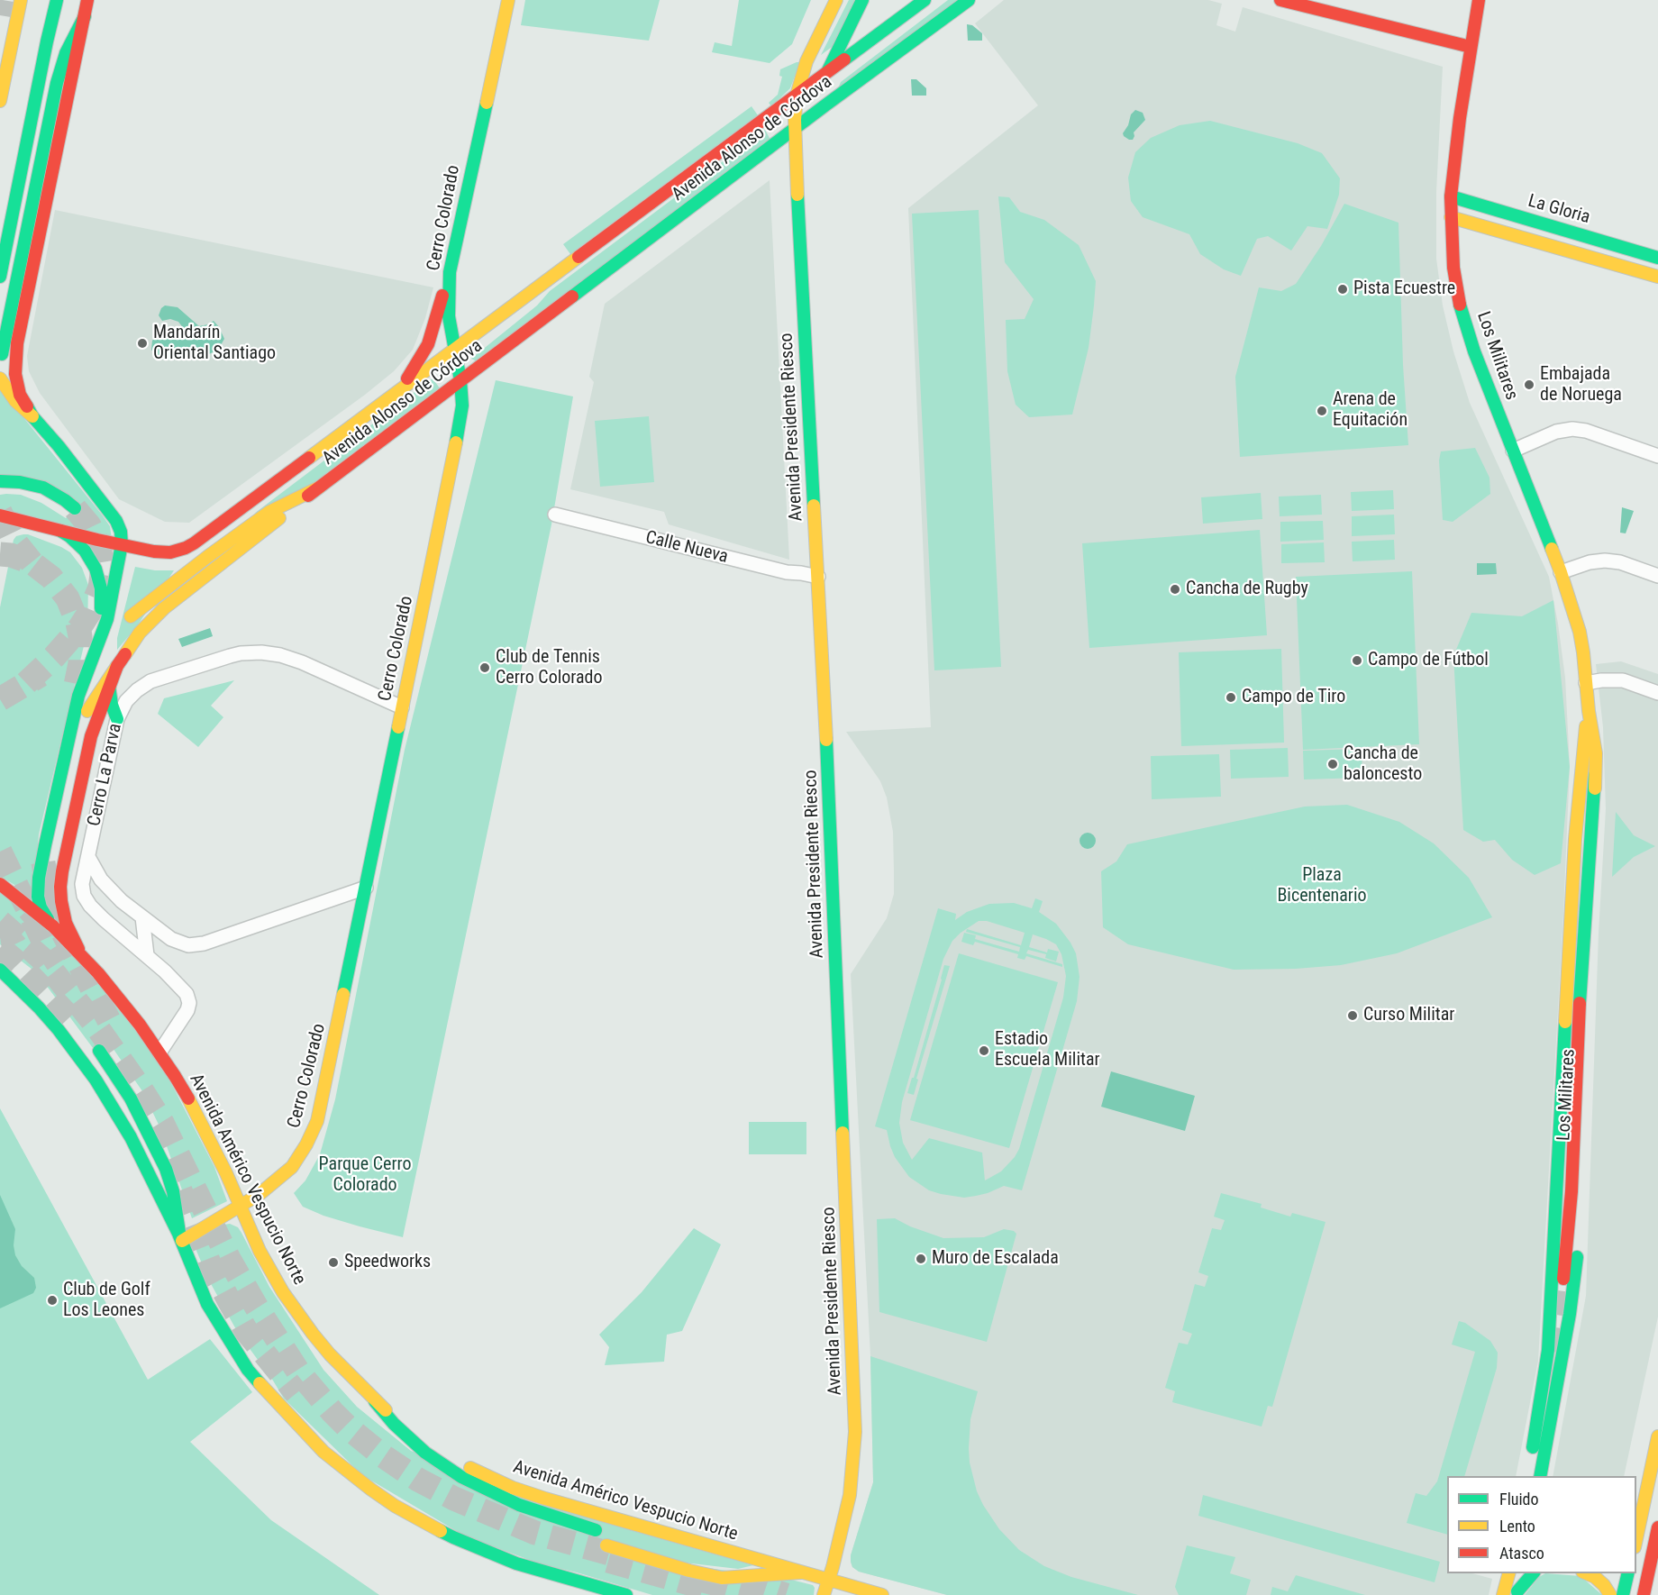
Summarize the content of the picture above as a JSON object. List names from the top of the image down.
{
  "streets": {
    "main road": [
      "Avenida Alonso de Córdova",
      "La Gloria",
      "Cerro Colorado",
      "Los Militares",
      "Avenida Presidente Riesco",
      "Avenida Américo Vespucio Norte"
    ],
    "street": ["Calle Nueva", "Cerro La Parva"]
  },
  "crossings": [
    ["Avenida Alonso de Córdova", "Cerro Colorado"],
    ["Avenida Alonso de Córdova", "Avenida Presidente Riesco"],
    ["Avenida Alonso de Córdova", "Avenida Américo Vespucio Norte"],
    ["La Gloria", "Los Militares"],
    ["Cerro Colorado", "Cerro La Parva"],
    ["Cerro Colorado", "Avenida Américo Vespucio Norte"],
    ["Avenida Presidente Riesco", "Calle Nueva"],
    ["Avenida Presidente Riesco", "Avenida Américo Vespucio Norte"],
    ["Cerro La Parva", "Avenida Américo Vespucio Norte"]
  ],
  "parks": ["Plaza Bicentenario", "Parque Cerro Colorado"],
  "places": [
    "Pista Ecuestre",
    "Mandarín Oriental Santiago",
    "Embajada de Noruega",
    "Arena de Equitación",
    "Cancha de Rugby",
    "Campo de Fútbol",
    "Club de Tennis Cerro Colorado",
    "Campo de Tiro",
    "Cancha de baloncesto",
    "Curso Militar",
    "Estadio Escuela Militar",
    "Muro de Escalada",
    "Speedworks",
    "Club de Golf Los Leones"
  ],
  "legend": ["Fluido", "Lento", "Atasco"]
}
